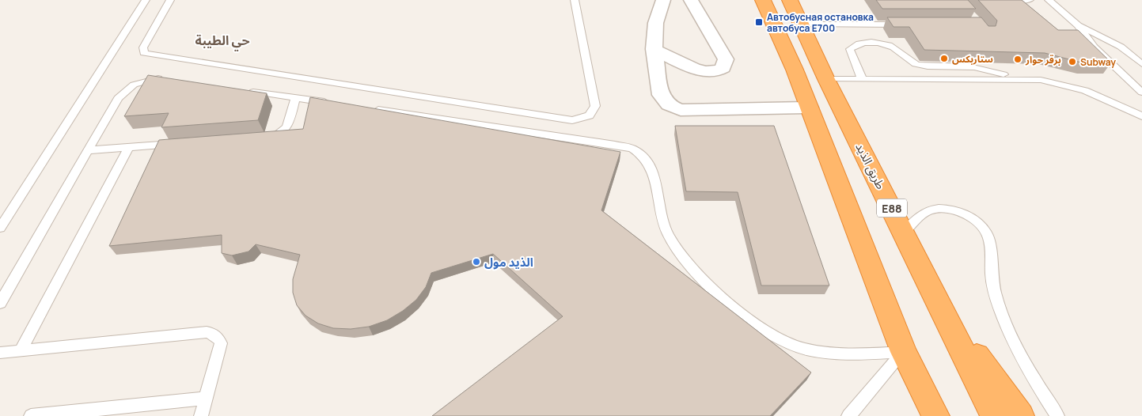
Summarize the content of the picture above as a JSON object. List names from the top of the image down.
{
  "streets": {
    "highway": ["طريق الذيد", "E88"]
  },
  "districts": ["حي الطيبة"],
  "places": {
    "transit": ["Автобусная остановка автобуса Е700"],
    "other": [
      "ستاربكس",
      "برقر حوار",
      "Subway",
      "الذيد مول"
    ]
  }
}
